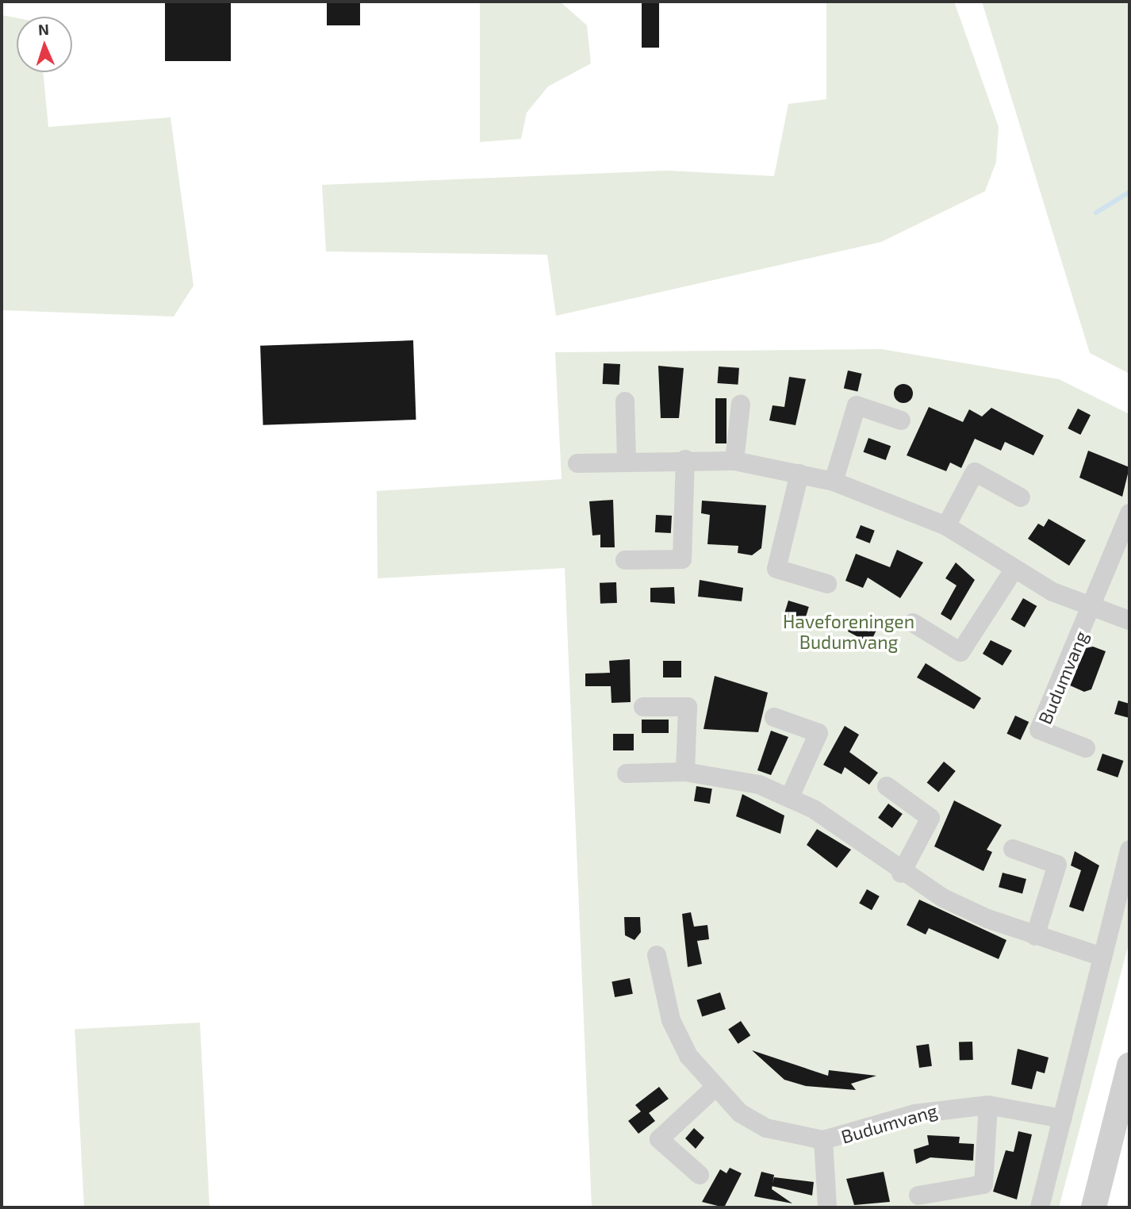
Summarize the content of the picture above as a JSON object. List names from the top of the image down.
{
  "streets": {
    "street": ["Budumvang"]
  },
  "parks": ["Haveforeningen Budumvang"],
  "north": "top"
}
